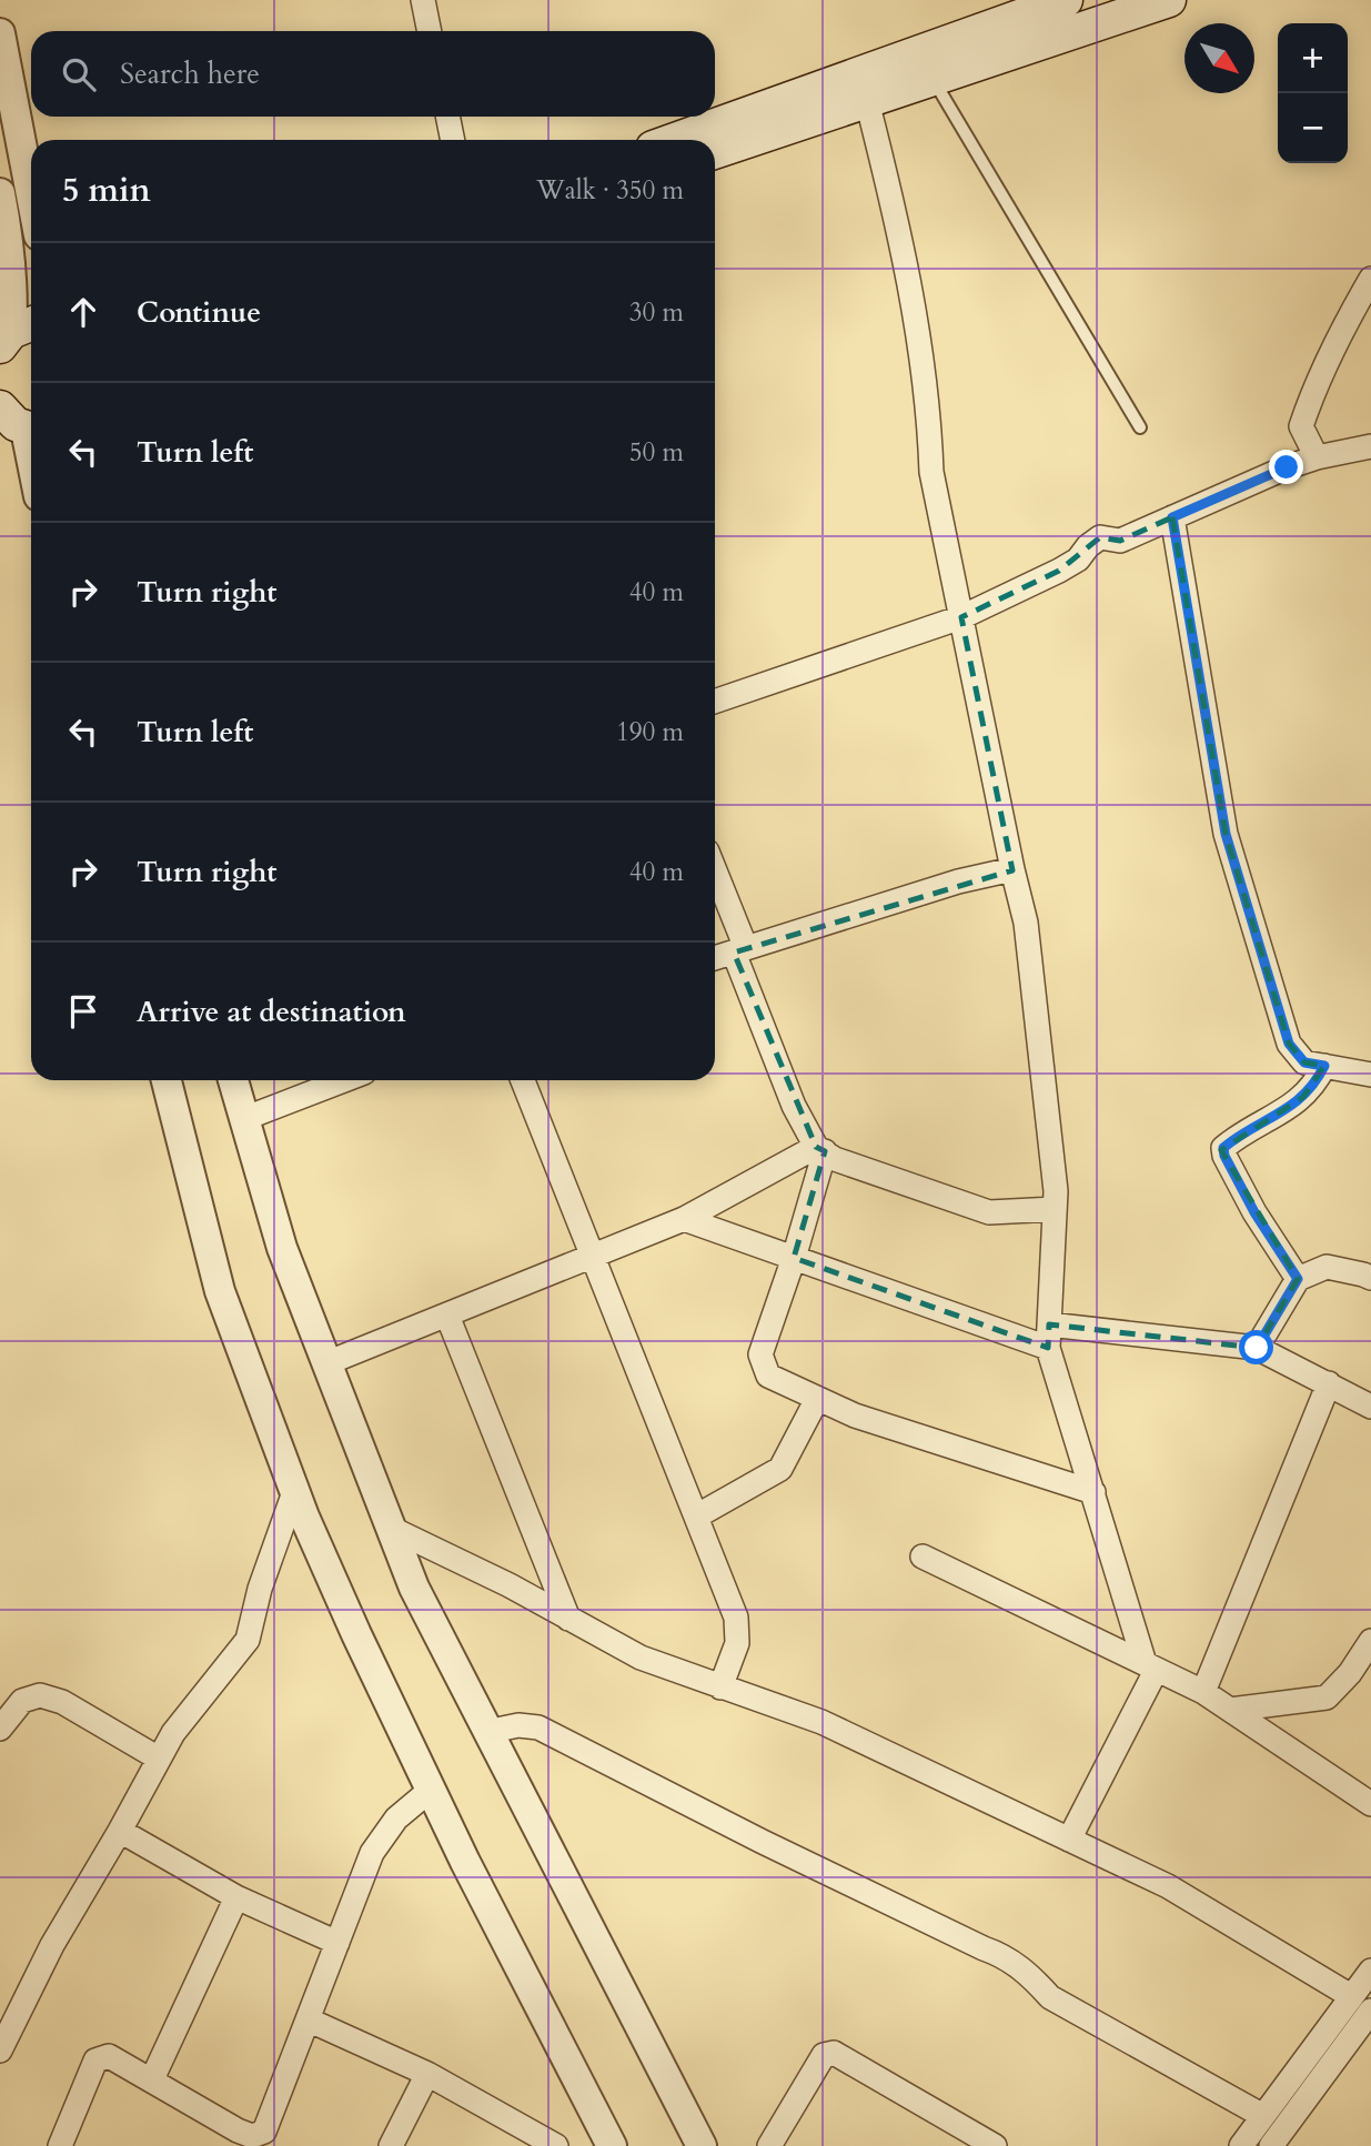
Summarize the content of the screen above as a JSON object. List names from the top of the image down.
{
  "north": "bottom right",
  "page": {
    "map_buttons": ["+", "−"],
    "search": "Search here",
    "heading": ["5 min", "Walk · 350 m"],
    "list": [
      ["Continue", "30 m"],
      ["Turn left", "50 m"],
      ["Turn right", "40 m"],
      ["Turn left", "190 m"],
      ["Turn right", "40 m"],
      "Arrive at destination"
    ]
  }
}
